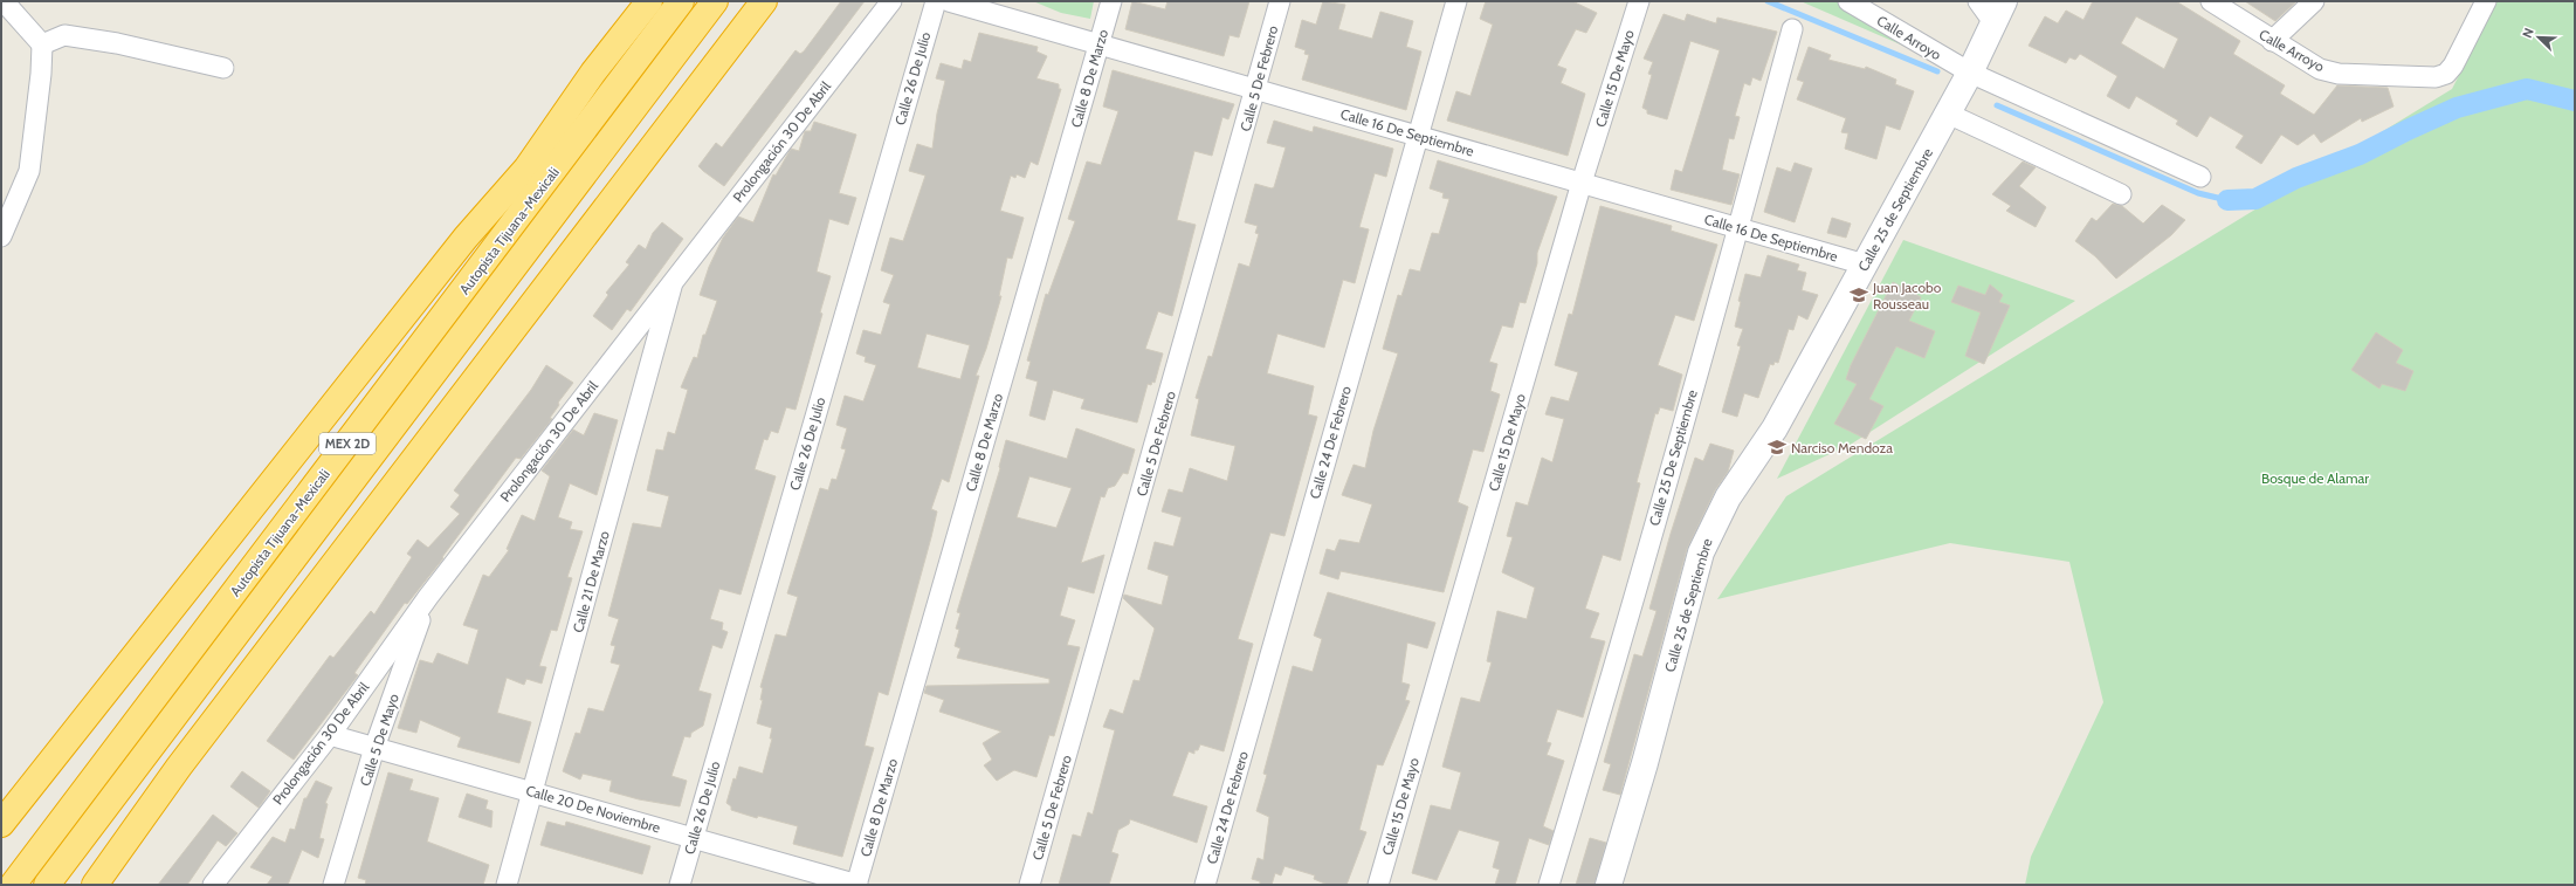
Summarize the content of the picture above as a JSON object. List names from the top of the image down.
{
  "streets": {
    "highway": ["Autopista Tijuana-Mexicali", "MEX 2D"],
    "main road": ["Calle 25 de Septiembre"],
    "street": [
      "Calle Arroyo",
      "Calle 26 De Julio",
      "Calle 8 De Marzo",
      "Calle 5 De Febrero",
      "Calle 15 De Mayo",
      "Calle 16 De Septiembre",
      "Prolongación 30 De Abril",
      "Calle 24 De Febrero",
      "Calle 25 De Septiembre",
      "Calle 21 De Marzo",
      "Calle 5 De Mayo",
      "Calle 20 De Noviembre"
    ]
  },
  "crossings": [
    ["Calle Arroyo", "Calle 25 de Septiembre"],
    ["Calle 26 De Julio", "Calle 20 De Noviembre"],
    ["Calle 8 De Marzo", "Calle 16 De Septiembre"],
    ["Calle 8 De Marzo", "Calle 20 De Noviembre"],
    ["Calle 5 De Febrero", "Calle 16 De Septiembre"],
    ["Calle 15 De Mayo", "Calle 16 De Septiembre"],
    ["Calle 16 De Septiembre", "Calle 25 de Septiembre"],
    ["Calle 16 De Septiembre", "Calle 24 De Febrero"],
    ["Calle 16 De Septiembre", "Calle 25 De Septiembre"],
    ["Prolongación 30 De Abril", "Calle 21 De Marzo"],
    ["Prolongación 30 De Abril", "Calle 5 De Mayo"],
    ["Prolongación 30 De Abril", "Calle 20 De Noviembre"],
    ["Calle 21 De Marzo", "Calle 20 De Noviembre"],
    ["Calle 5 De Mayo", "Calle 20 De Noviembre"]
  ],
  "parks": ["Bosque de Alamar"],
  "places": {
    "school or university": ["Juan Jacobo Rousseau", "Narciso Mendoza"]
  },
  "north": "top left"
}
